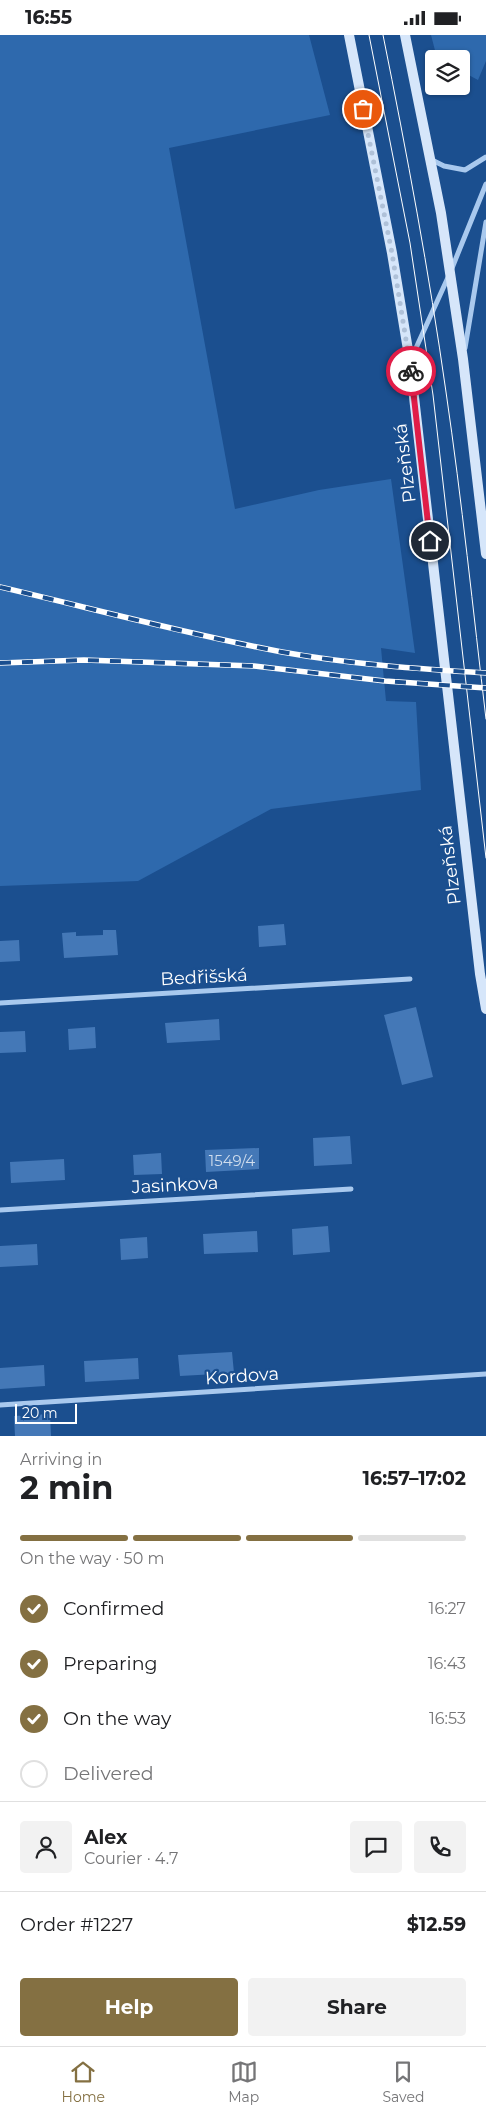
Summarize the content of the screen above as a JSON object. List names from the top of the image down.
{
  "streets": {
    "main road": ["Plzeňská"],
    "street": ["Bedřišská", "Jasinkova", "Kordova"]
  },
  "house_numbers": ["1549/4"],
  "scale_bar": "20 m",
  "page": {
    "status": "16:55",
    "scale": "20 m",
    "heading": ["2 min", "Arriving in", "16:57–17:02"],
    "panel": [
      "Alex",
      "Courier · 4.7",
      "Order #1227",
      "$12.59"
    ],
    "bar": "On the way · 50 m",
    "list": [
      ["Confirmed", "16:27"],
      ["Preparing", "16:43"],
      ["On the way", "16:53"],
      "Delivered"
    ],
    "buttons": ["Help", "Share"],
    "tabs": ["Home", "Map", "Saved"]
  }
}
